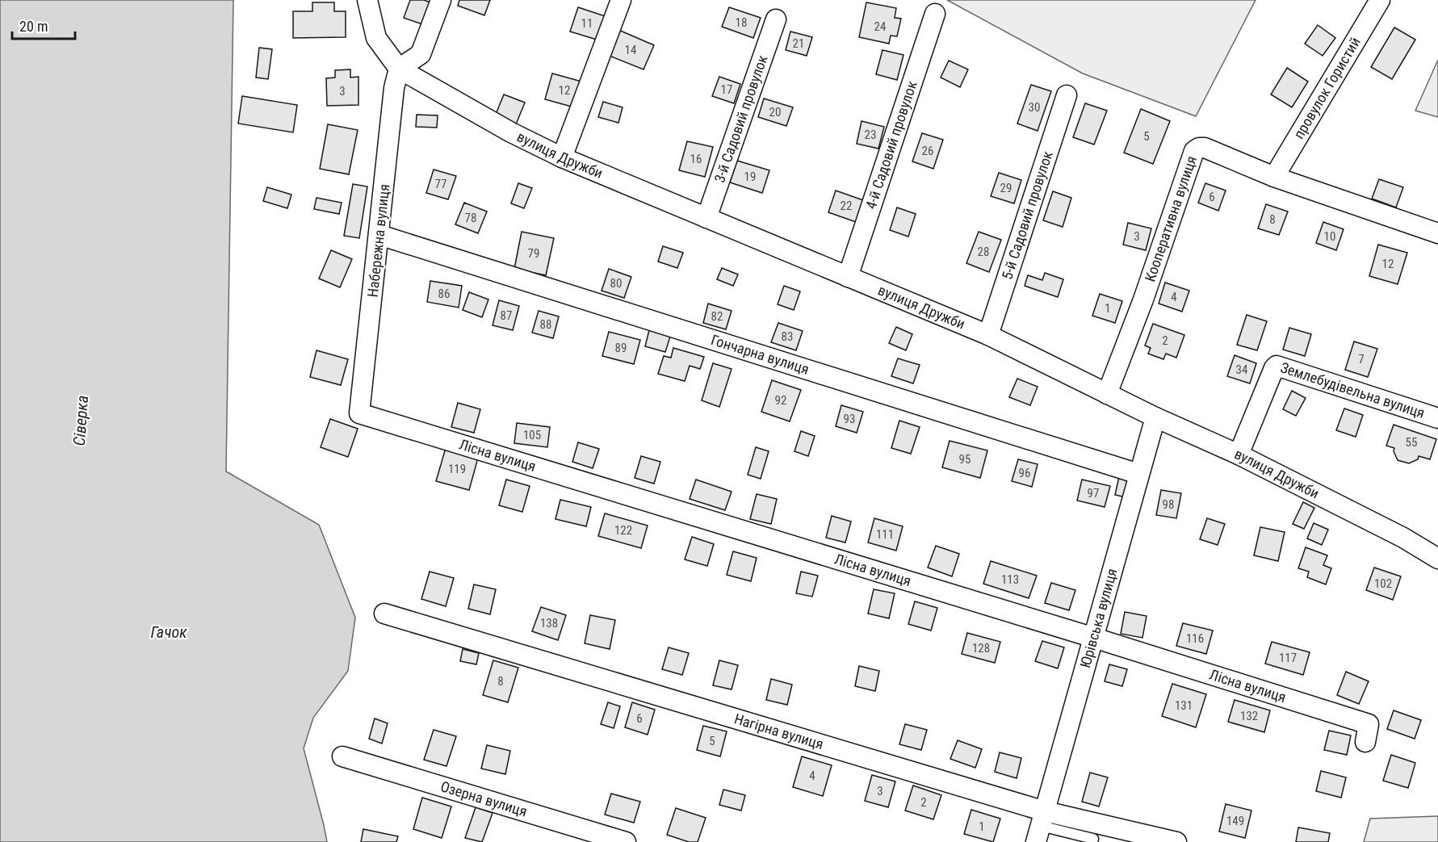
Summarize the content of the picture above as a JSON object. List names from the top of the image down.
{
  "streets": {
    "street": [
      "провулок Гористий",
      "3-й Садовий провулок",
      "4-й Садовий провулок",
      "вулиця Дружби",
      "5-й Садовий провулок",
      "Кооперативна вулиця",
      "Набережна вулиця",
      "Гончарна вулиця",
      "Землебудівельна вулиця",
      "Лісна вулиця",
      "Юрівська вулиця",
      "Нагірна вулиця",
      "Озерна вулиця"
    ]
  },
  "crossings": [
    ["провулок Гористий", "Кооперативна вулиця"],
    ["3-й Садовий провулок", "вулиця Дружби"],
    ["4-й Садовий провулок", "вулиця Дружби"],
    ["вулиця Дружби", "5-й Садовий провулок"],
    ["вулиця Дружби", "Кооперативна вулиця"],
    ["вулиця Дружби", "Набережна вулиця"],
    ["вулиця Дружби", "Землебудівельна вулиця"],
    ["вулиця Дружби", "Юрівська вулиця"],
    ["Набережна вулиця", "Гончарна вулиця"],
    ["Набережна вулиця", "Лісна вулиця"],
    ["Гончарна вулиця", "Юрівська вулиця"],
    ["Лісна вулиця", "Юрівська вулиця"],
    ["Юрівська вулиця", "Нагірна вулиця"]
  ],
  "water": ["Сіверка", "Гачок"],
  "house_numbers": [
    "18",
    "11",
    "24",
    "21",
    "14",
    "17",
    "12",
    "3",
    "30",
    "20",
    "23",
    "5",
    "26",
    "16",
    "19",
    "77",
    "29",
    "6",
    "22",
    "78",
    "8",
    "3",
    "10",
    "28",
    "79",
    "12",
    "80",
    "86",
    "4",
    "1",
    "87",
    "82",
    "88",
    "83",
    "2",
    "89",
    "7",
    "34",
    "92",
    "93",
    "105",
    "55",
    "95",
    "119",
    "96",
    "97",
    "98",
    "122",
    "111",
    "113",
    "102",
    "138",
    "116",
    "128",
    "117",
    "8",
    "131",
    "132",
    "6",
    "5",
    "4",
    "3",
    "2",
    "149",
    "1"
  ],
  "scale_bar": "20 m"
}
